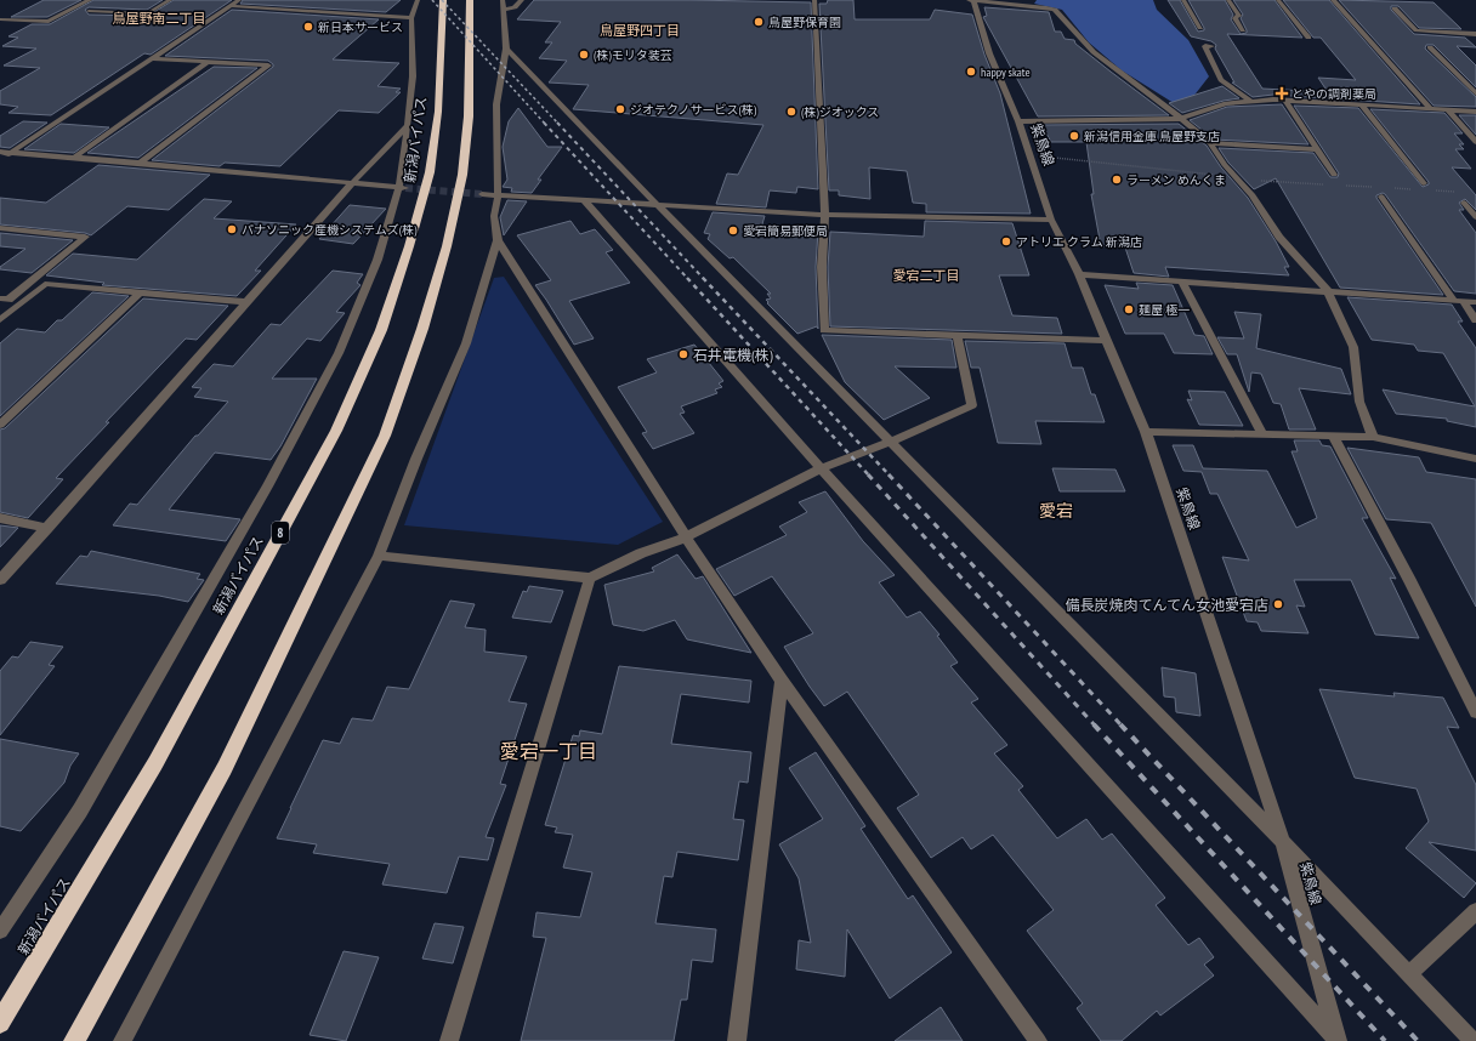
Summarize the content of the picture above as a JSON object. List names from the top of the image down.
{
  "streets": {
    "highway": ["新潟バイパス", "8"],
    "street": ["紫鳥線"]
  },
  "districts": [
    "鳥屋野南二丁目",
    "鳥屋野四丁目",
    "愛宕二丁目",
    "愛宕",
    "愛宕一丁目"
  ],
  "places": {
    "other": [
      "鳥屋野保育園",
      "新日本サービス",
      "(株)モリタ装芸",
      "happy skate",
      "ジオテクノサービス(株)",
      "(株)ジオックス",
      "新潟信用金庫 鳥屋野支店",
      "ラーメン めんくま",
      "パナソニック産機システムズ(株)",
      "愛宕簡易郵便局",
      "アトリエ クラム 新潟店",
      "麺屋 極一",
      "石井電機(株)",
      "備長炭焼肉てんてん女池愛宕店"
    ],
    "health": ["とやの調剤薬局"]
  }
}
